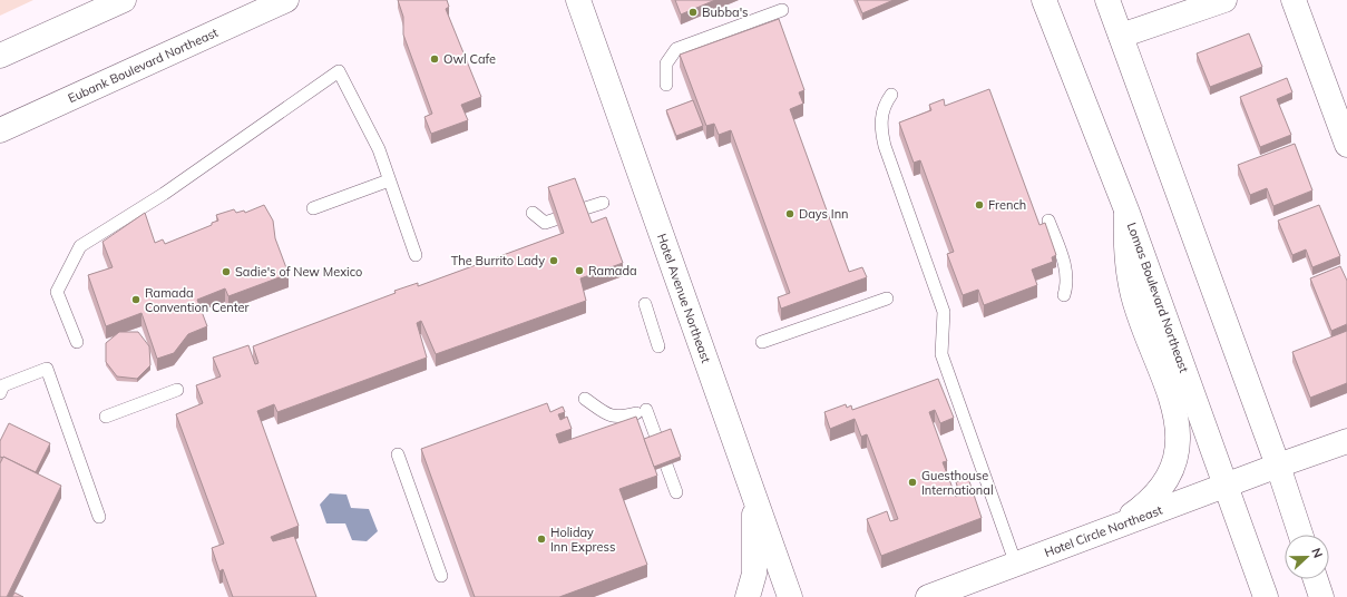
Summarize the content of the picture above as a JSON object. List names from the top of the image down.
{
  "streets": {
    "street": [
      "Eubank Boulevard Northeast",
      "Lomas Boulevard Northeast",
      "Hotel Avenue Northeast",
      "Hotel Circle Northeast"
    ]
  },
  "crossings": [
    ["Lomas Boulevard Northeast", "Hotel Circle Northeast"]
  ],
  "places": [
    "Bubba's",
    "Owl Cafe",
    "French",
    "Days Inn",
    "The Burrito Lady",
    "Ramada",
    "Sadie's of New Mexico",
    "Ramada Convention Center",
    "Guesthouse International",
    "Holiday Inn Express"
  ],
  "north": "right"
}
